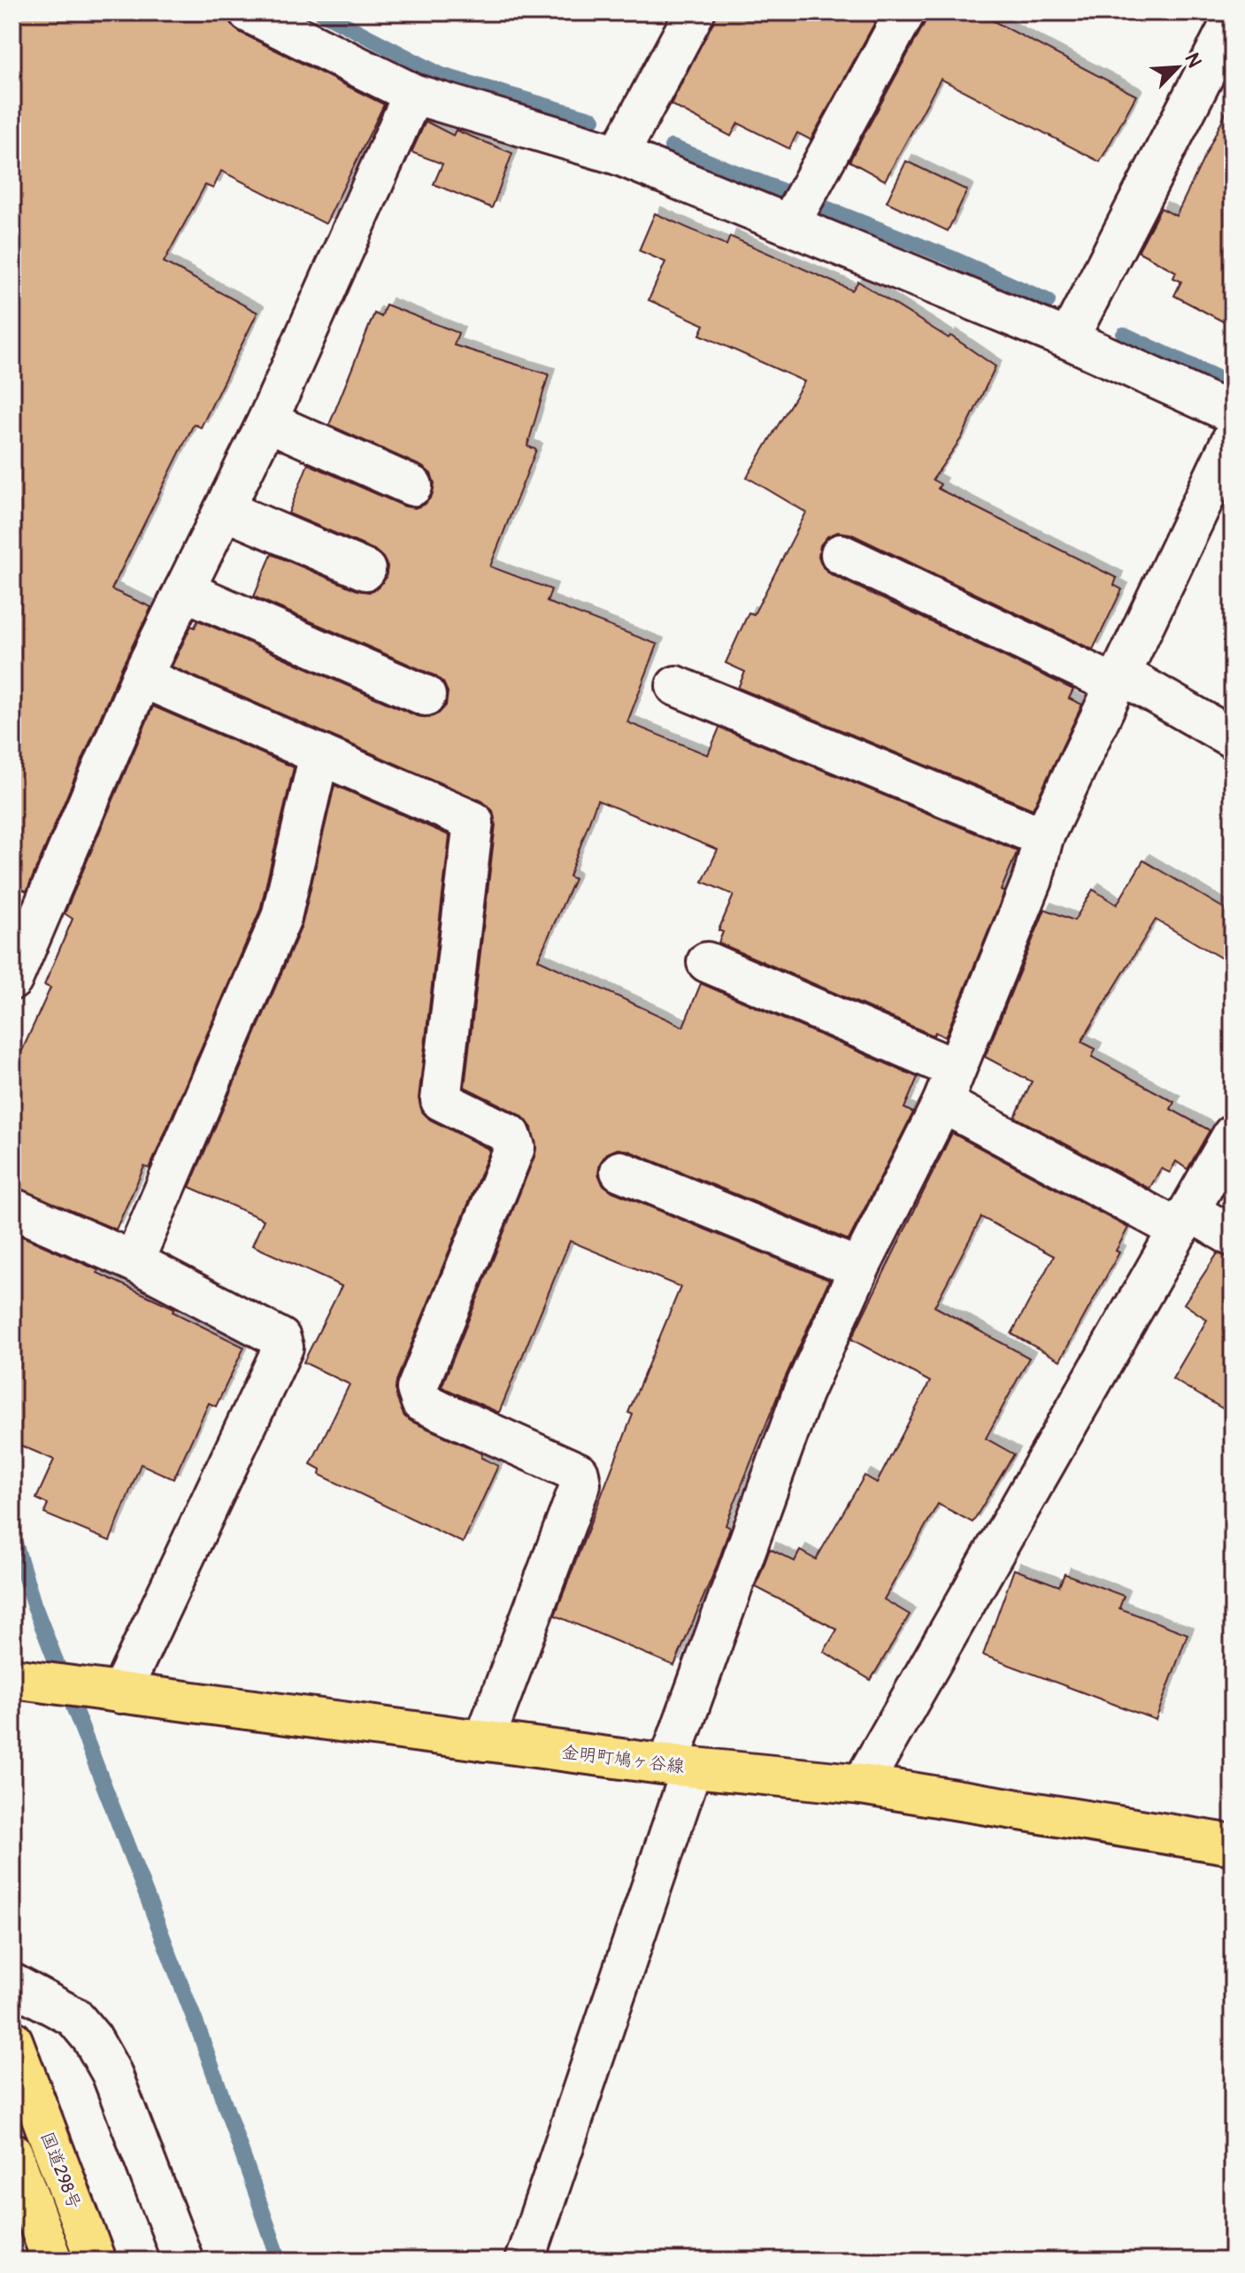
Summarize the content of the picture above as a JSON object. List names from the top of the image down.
{
  "streets": {
    "main road": ["金明町鳩ヶ谷線", "国道298号"]
  },
  "north": "top right"
}
